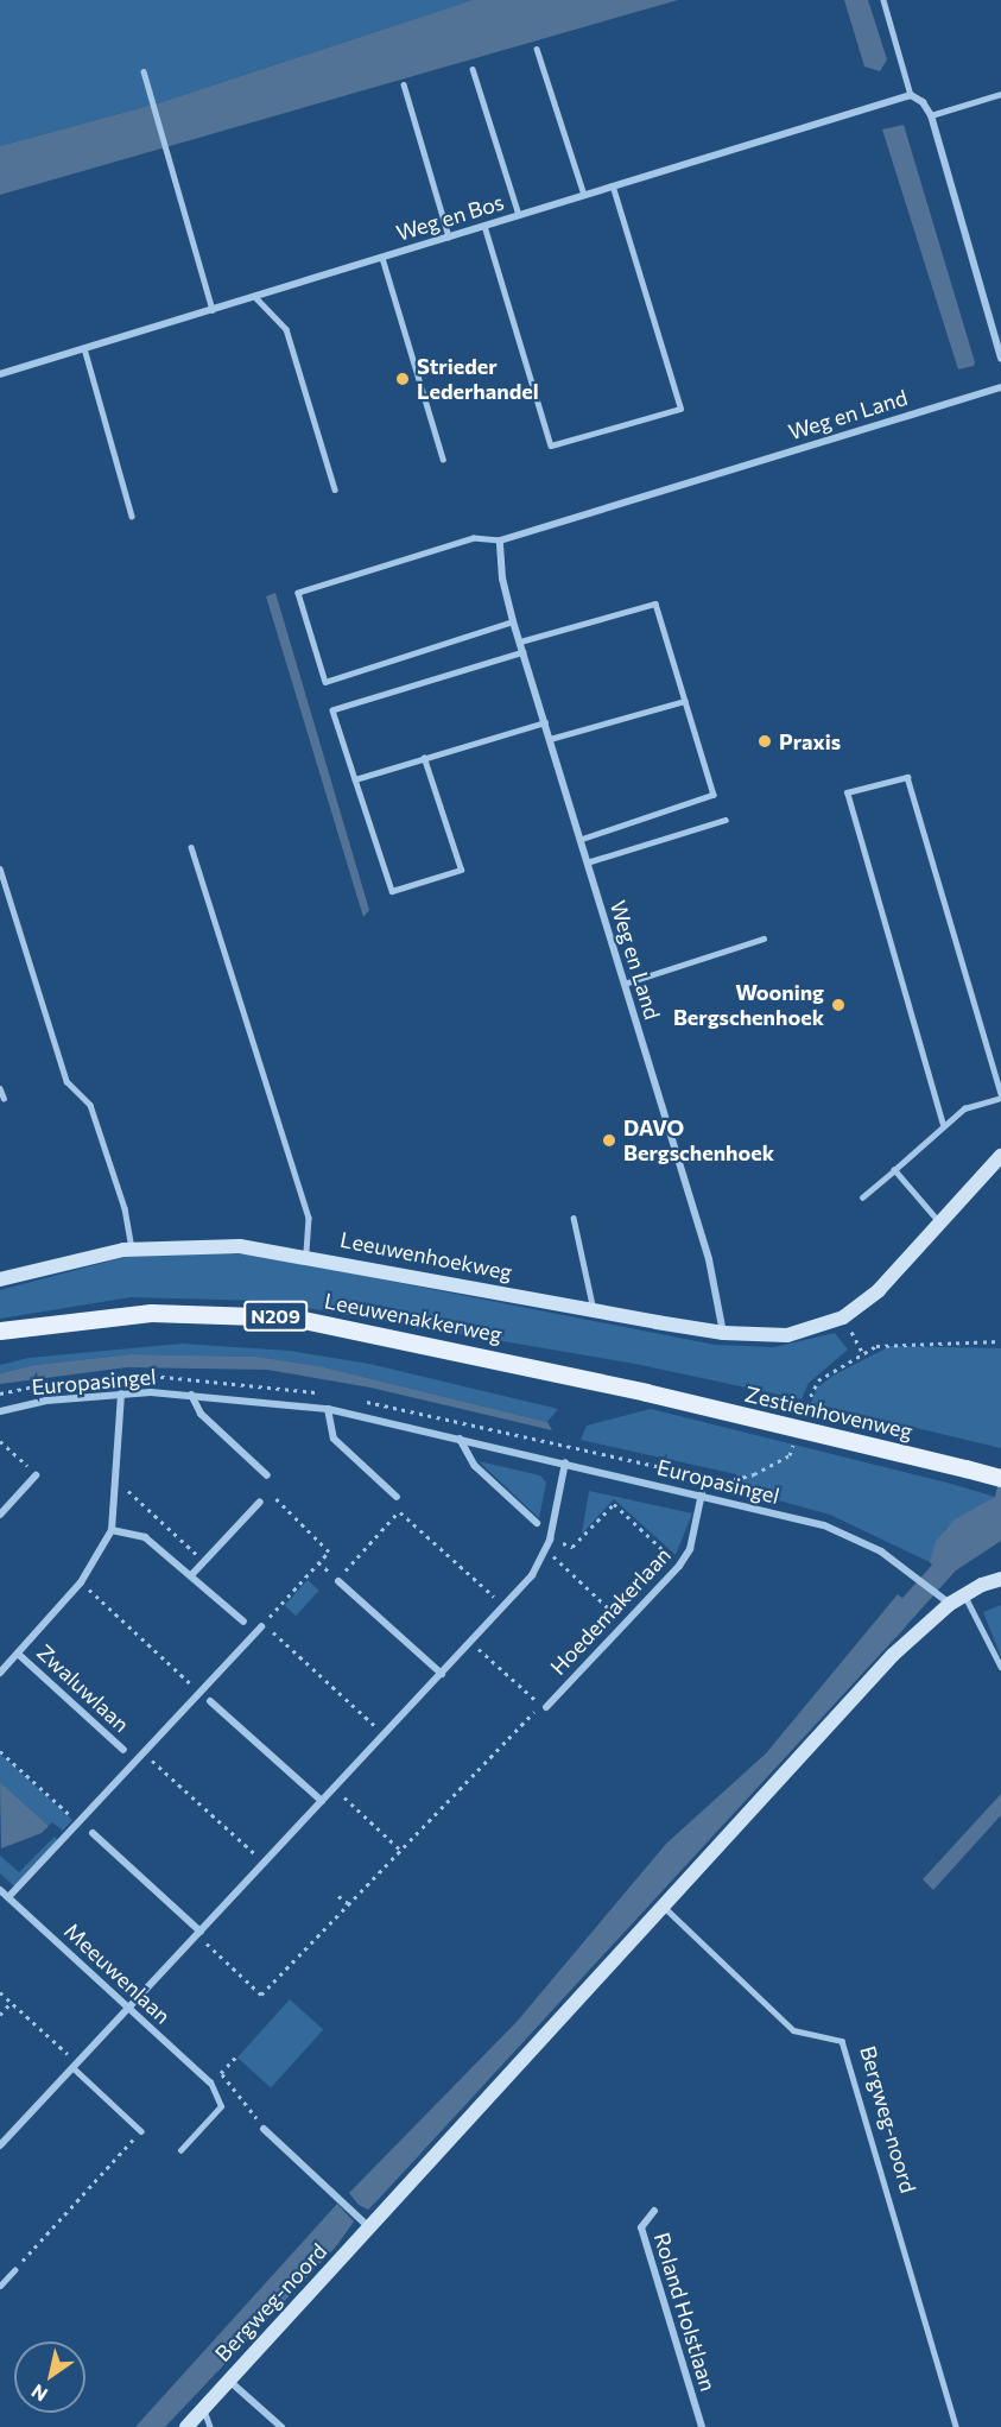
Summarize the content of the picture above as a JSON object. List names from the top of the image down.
{
  "streets": {
    "main road": ["N209", "Leeuwenakkerweg", "Zestienhovenweg"],
    "street": [
      "Weg en Bos",
      "Weg en Land",
      "Leeuwenhoekweg",
      "Europasingel",
      "Hoedemakerlaan",
      "Zwaluwlaan",
      "Meeuwenlaan",
      "Bergweg-noord",
      "Roland Holstlaan"
    ]
  },
  "crossings": [
    ["Weg en Land", "Leeuwenhoekweg"],
    ["N209", "Zestienhovenweg"],
    ["Leeuwenakkerweg", "Zestienhovenweg"],
    ["Europasingel", "Hoedemakerlaan"],
    ["Europasingel", "Zwaluwlaan"],
    ["Europasingel", "Bergweg-noord"]
  ],
  "places": [
    "Strieder Lederhandel",
    "Praxis",
    "Wooning Bergschenhoek",
    "DAVO Bergschenhoek"
  ],
  "north": "bottom left"
}
